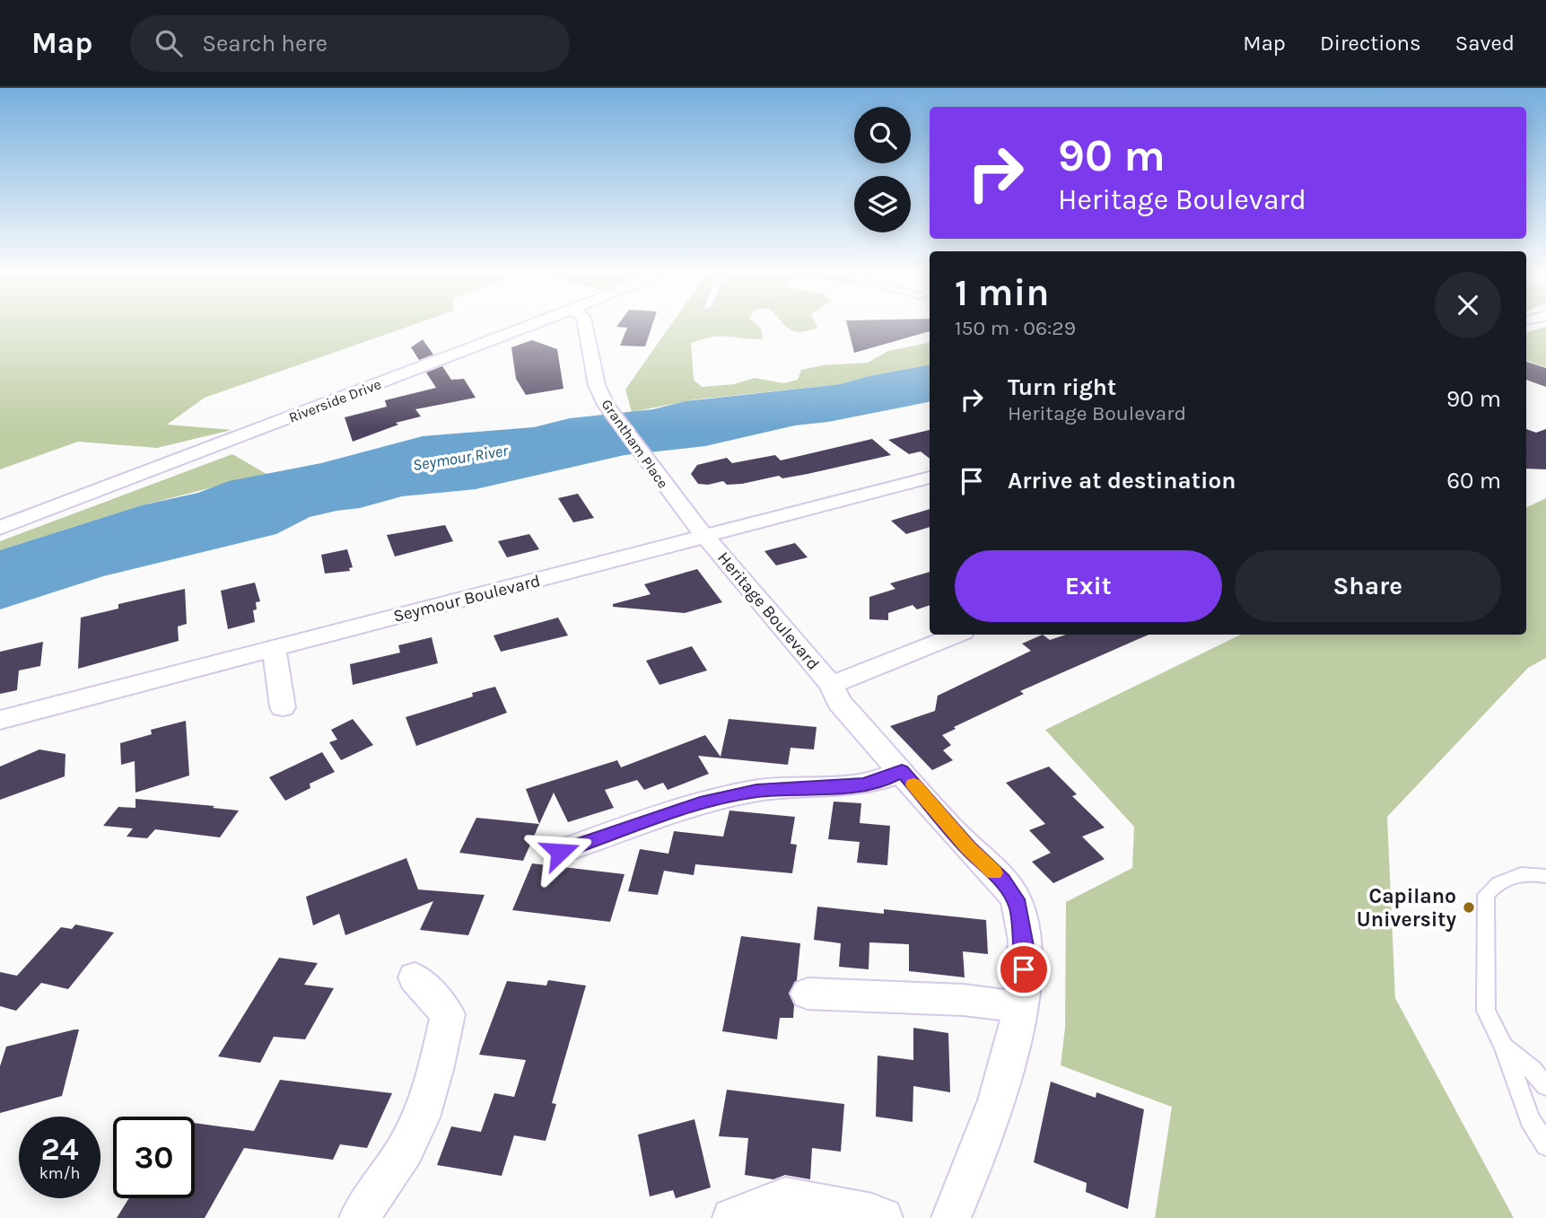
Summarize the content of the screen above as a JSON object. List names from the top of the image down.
{
  "streets": {
    "street": [
      "Riverside Drive",
      "Grantham Place",
      "Seymour Boulevard",
      "Heritage Boulevard"
    ]
  },
  "crossings": [
    ["Grantham Place", "Seymour Boulevard"],
    ["Grantham Place", "Heritage Boulevard"],
    ["Seymour Boulevard", "Heritage Boulevard"]
  ],
  "water": ["Seymour River"],
  "places": ["Capilano University"],
  "page": {
    "header": "Map",
    "search": "Search here",
    "nav": ["Map", "Directions", "Saved"],
    "turn": ["90 m", "Heritage Boulevard"],
    "heading": ["1 min", "150 m · 06:29"],
    "list": [
      {
        "name": "Turn right",
        "note": "Heritage Boulevard",
        "value": "90 m"
      },
      {
        "name": "Arrive at destination",
        "value": "60 m"
      }
    ],
    "buttons": ["Exit", "Share"],
    "speed": "24 km/h",
    "limit": "30"
  }
}
